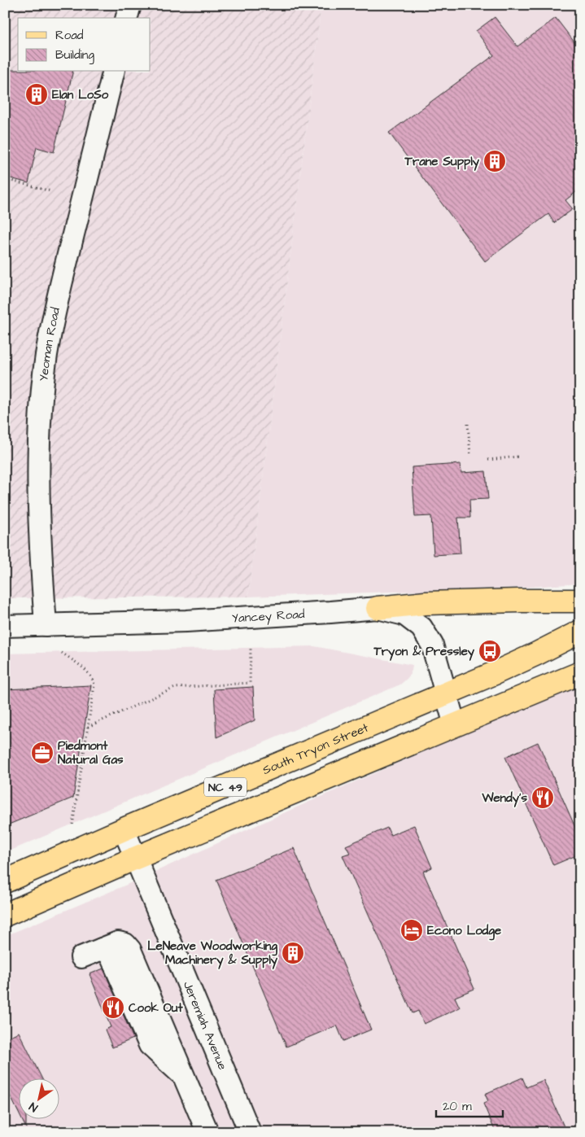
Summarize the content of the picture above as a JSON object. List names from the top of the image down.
{
  "streets": {
    "main road": ["South Tryon Street", "NC 49"],
    "street": ["Yeoman Road", "Yancey Road", "Jeremiah Avenue"]
  },
  "crossings": [
    ["Yeoman Road", "Yancey Road"],
    ["Yancey Road", "South Tryon Street"],
    ["Yancey Road", "NC 49"],
    ["South Tryon Street", "Jeremiah Avenue"],
    ["NC 49", "Jeremiah Avenue"]
  ],
  "places": {
    "building": ["Elan LoSo", "Trane Supply", "LeNeave Woodworking Machinery & Supply"],
    "bus stop": ["Tryon & Pressley"],
    "office": ["Piedmont Natural Gas"],
    "restaurant": ["Wendy's", "Cook Out"],
    "hotel": ["Econo Lodge"]
  },
  "legend": ["Road", "Building"],
  "scale_bar": "20 m",
  "north": "bottom left"
}
